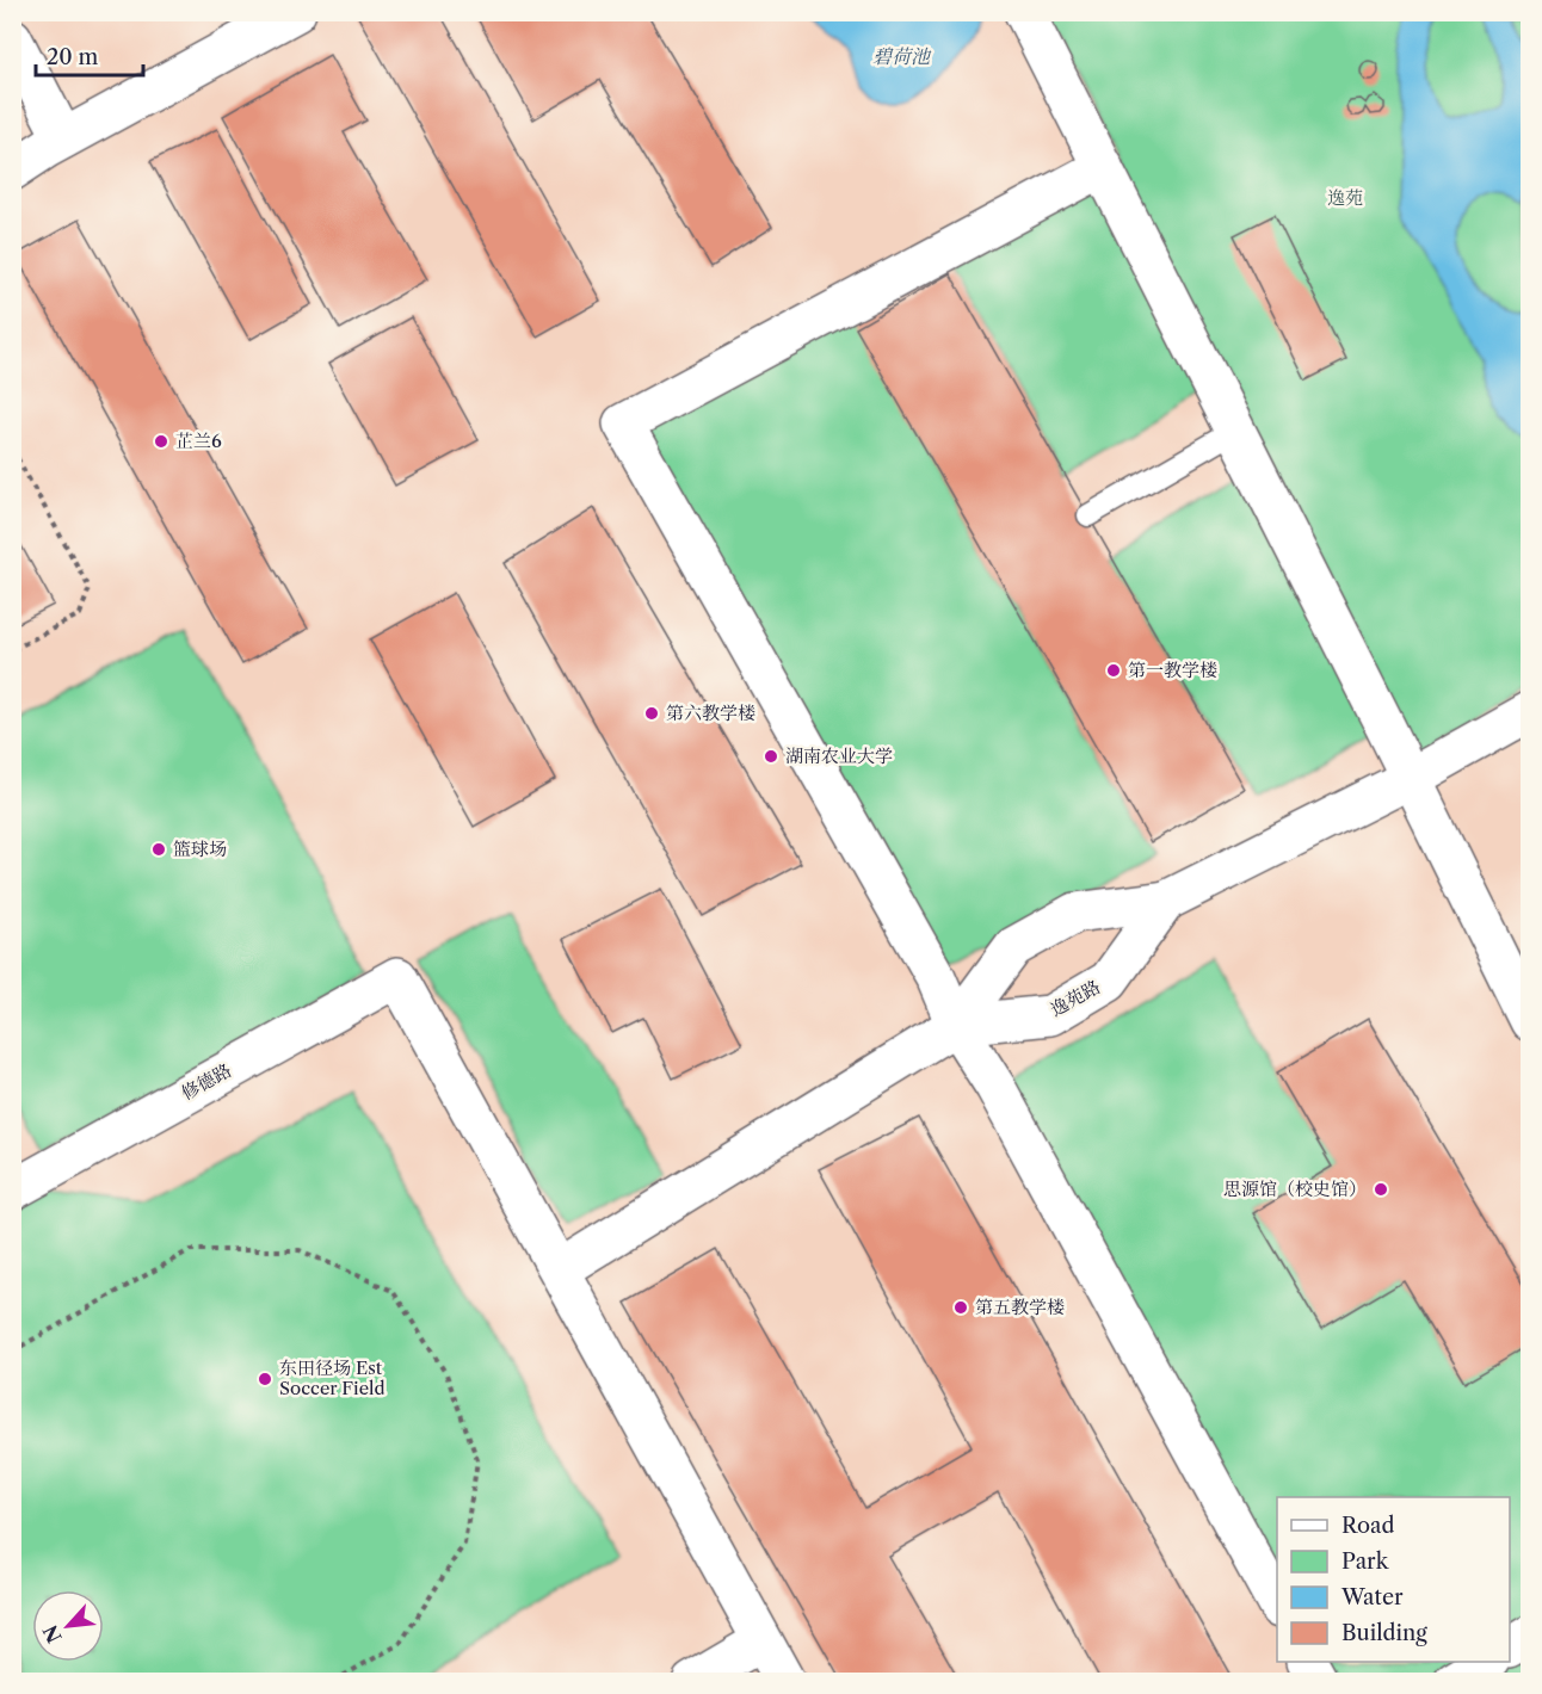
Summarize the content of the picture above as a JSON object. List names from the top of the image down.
{
  "streets": {
    "street": ["逸苑路", "修德路"]
  },
  "crossings": [
    ["逸苑路", "修德路"]
  ],
  "water": ["碧荷池"],
  "parks": ["逸苑"],
  "places": [
    "芷兰6",
    "第一教学楼",
    "第六教学楼",
    "湖南农业大学",
    "篮球场",
    "思源馆（校史馆）",
    "第五教学楼",
    "东田径场 Est Soccer Field"
  ],
  "legend": [
    "Road",
    "Park",
    "Water",
    "Building"
  ],
  "scale_bar": "20 m",
  "north": "bottom left"
}
